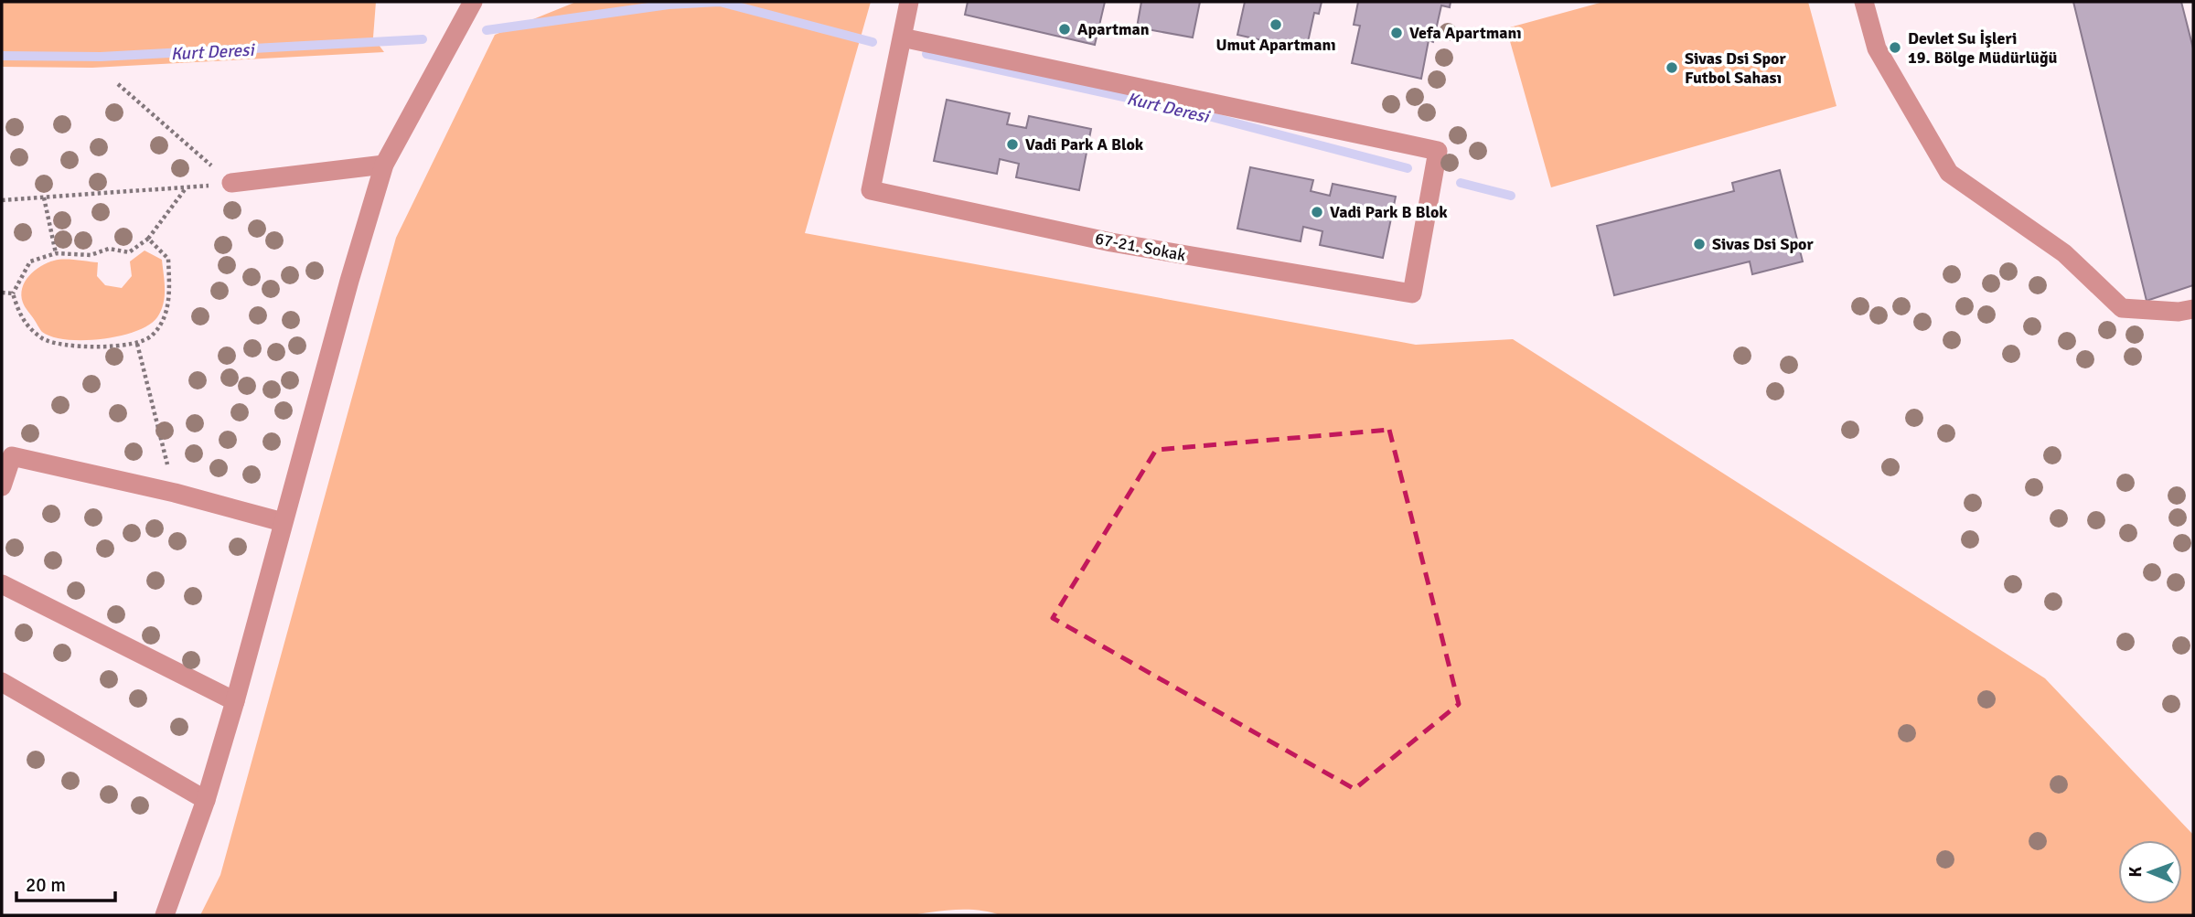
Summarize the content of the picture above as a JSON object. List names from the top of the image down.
{
  "streets": {
    "street": ["67-21. Sokak"]
  },
  "water": ["Kurt Deresi"],
  "places": [
    "Umut Apartmanı",
    "Apartman",
    "Vefa Apartmanı",
    "Devlet Su İşleri 19. Bölge Müdürlüğü",
    "Sivas Dsi Spor Futbol Sahası",
    "Vadi Park A Blok",
    "Vadi Park B Blok",
    "Sivas Dsi Spor"
  ],
  "scale_bar": "20 m",
  "north": "left"
}
